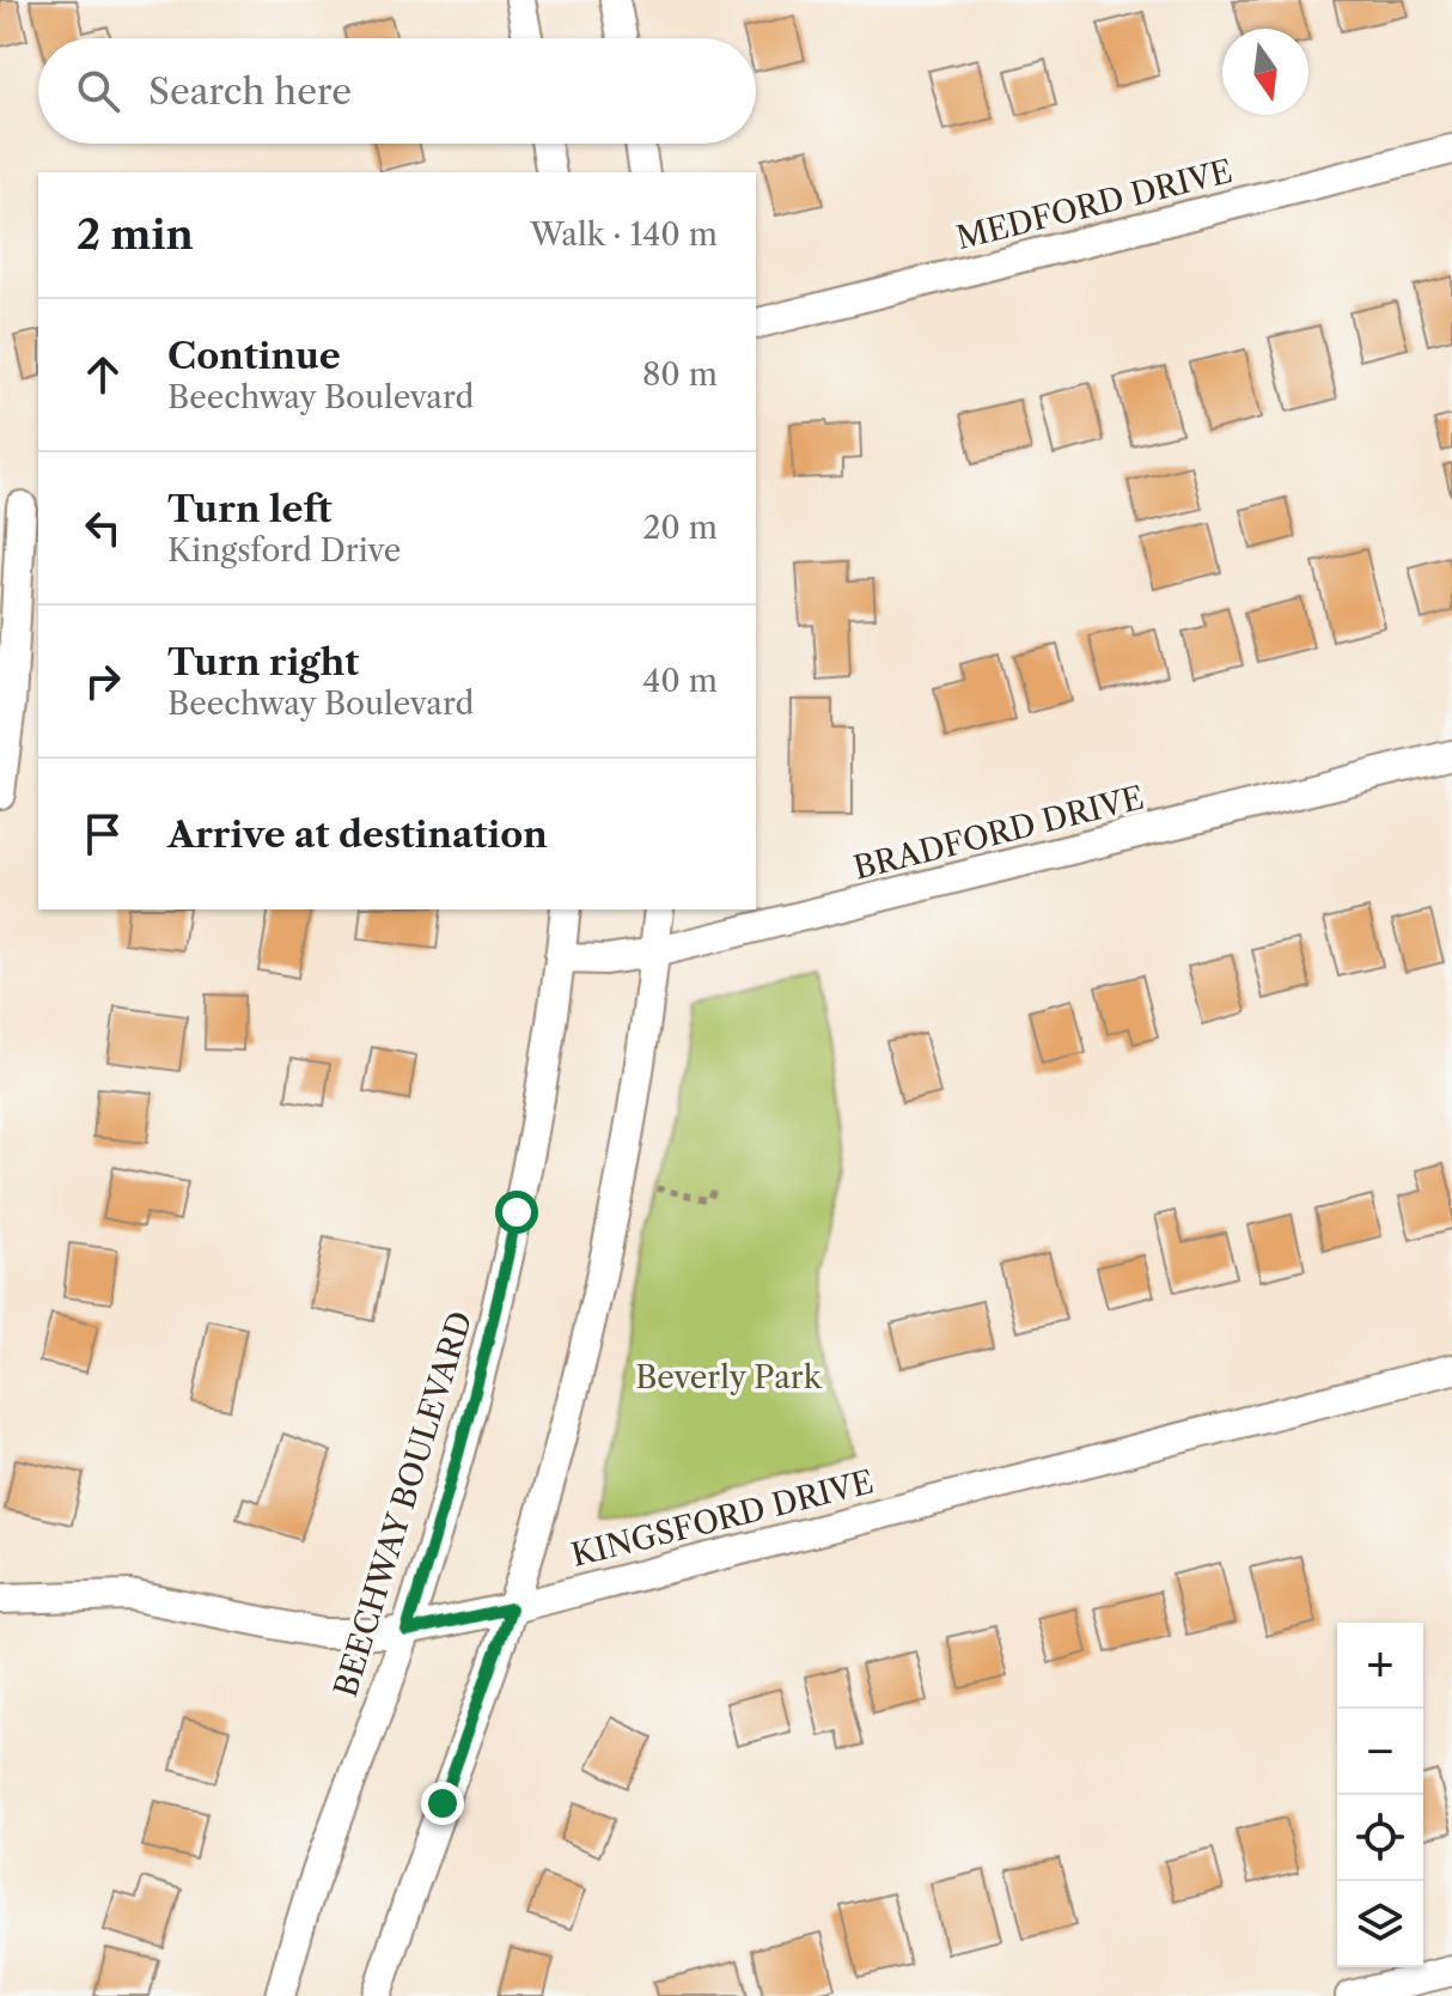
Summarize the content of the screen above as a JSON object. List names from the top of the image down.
{
  "streets": {
    "street": [
      "MEDFORD DRIVE",
      "BRADFORD DRIVE",
      "BEECHWAY BOULEVARD",
      "KINGSFORD DRIVE"
    ]
  },
  "crossings": [
    ["BRADFORD DRIVE", "BEECHWAY BOULEVARD"],
    ["BEECHWAY BOULEVARD", "KINGSFORD DRIVE"]
  ],
  "parks": ["Beverly Park"],
  "north": "bottom",
  "page": {
    "search": "Search here",
    "heading": ["2 min", "Walk · 140 m"],
    "list": [
      ["Continue", "Beechway Boulevard", "80 m"],
      ["Turn left", "Kingsford Drive", "20 m"],
      ["Turn right", "Beechway Boulevard", "40 m"],
      "Arrive at destination"
    ],
    "map_buttons": ["+", "−"]
  }
}
